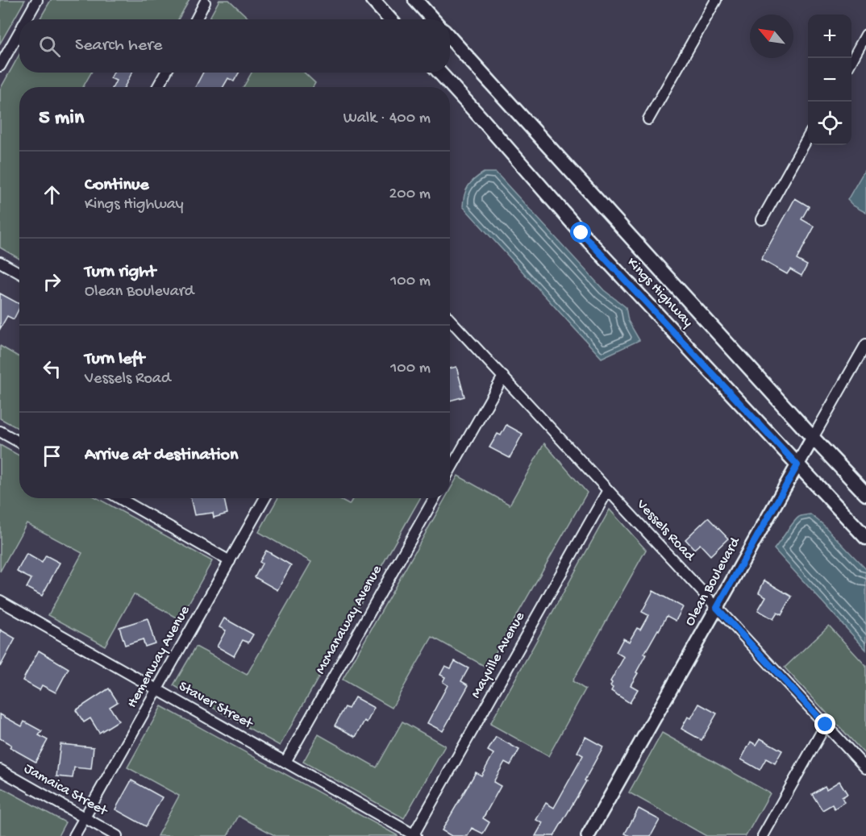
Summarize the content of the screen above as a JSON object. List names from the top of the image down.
{
  "streets": {
    "main road": ["Kings Highway"],
    "street": [
      "Vessels Road",
      "Olean Boulevard",
      "McManaway Avenue",
      "Mayville Avenue",
      "Hemenway Avenue",
      "Staver Street",
      "Jamaica Street"
    ]
  },
  "crossings": [
    ["Kings Highway", "Olean Boulevard"],
    ["Vessels Road", "Olean Boulevard"],
    ["Vessels Road", "Mayville Avenue"],
    ["McManaway Avenue", "Staver Street"],
    ["Mayville Avenue", "Staver Street"],
    ["Hemenway Avenue", "Staver Street"],
    ["Hemenway Avenue", "Jamaica Street"]
  ],
  "north": "top left",
  "page": {
    "map_buttons": ["+", "−"],
    "search": "Search here",
    "heading": ["5 min", "Walk · 400 m"],
    "list": [
      ["Continue", "Kings Highway", "200 m"],
      ["Turn right", "Olean Boulevard", "100 m"],
      ["Turn left", "Vessels Road", "100 m"],
      "Arrive at destination"
    ]
  }
}
